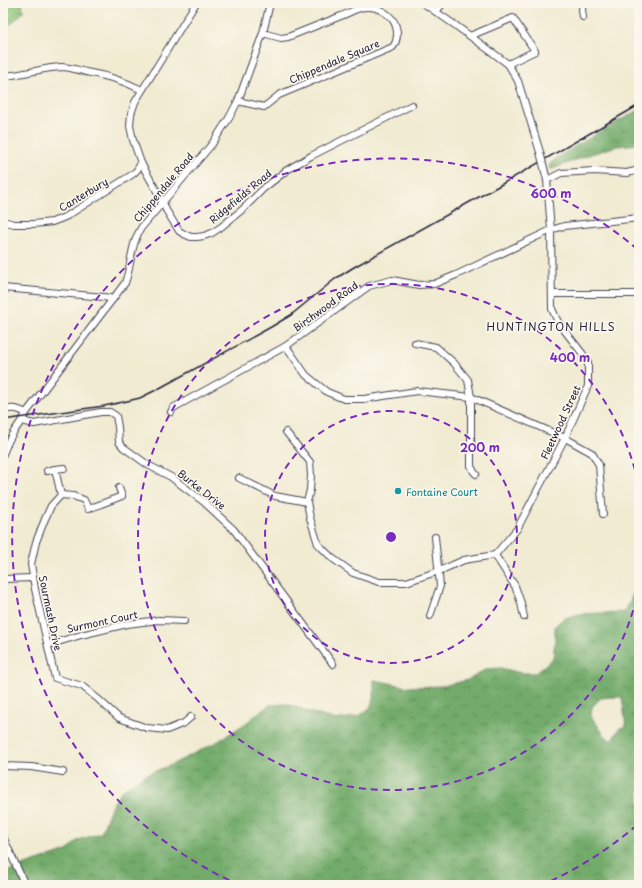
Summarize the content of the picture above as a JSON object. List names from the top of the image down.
{
  "streets": {
    "street": [
      "Chippendale Square",
      "Chippendale Road",
      "Canterbury",
      "Ridgefields Road",
      "Birchwood Road",
      "Fleetwood Street",
      "Burke Drive",
      "Sourmash Drive",
      "Surmont Court"
    ]
  },
  "crossings": [
    ["Chippendale Square", "Chippendale Road"],
    ["Chippendale Road", "Ridgefields Road"],
    ["Chippendale Road", "Burke Drive"],
    ["Canterbury", "Ridgefields Road"],
    ["Birchwood Road", "Fleetwood Street"],
    ["Sourmash Drive", "Surmont Court"]
  ],
  "districts": ["HUNTINGTON HILLS"],
  "places": ["Fontaine Court"],
  "rings": ["600 m", "400 m", "200 m"]
}
